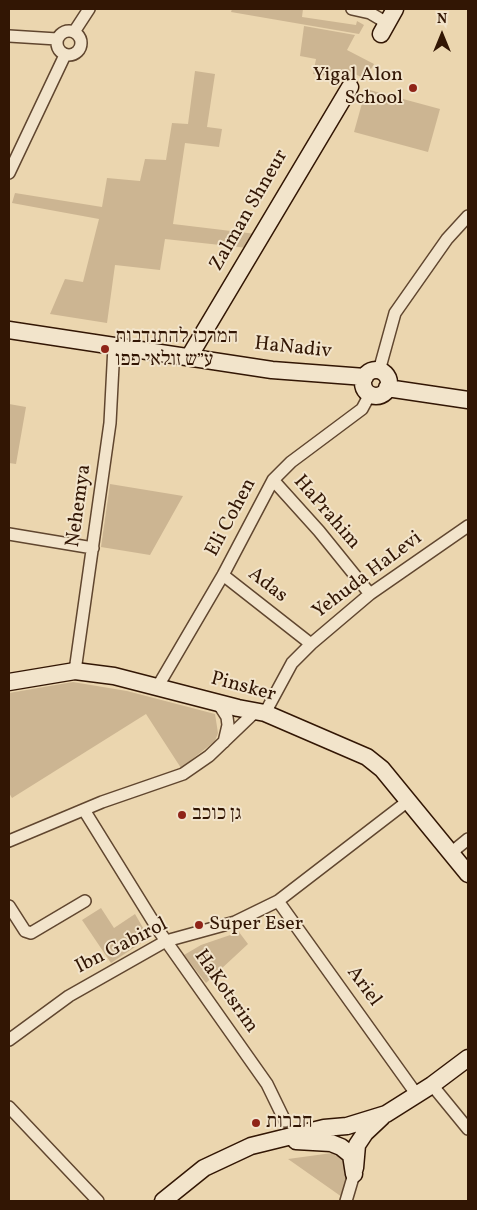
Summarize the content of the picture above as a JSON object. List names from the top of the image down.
{
  "streets": {
    "street": [
      "Zalman Shneur",
      "HaNadiv",
      "Nehemya",
      "HaPrahim",
      "Eli Cohen",
      "Yehuda HaLevi",
      "Adas",
      "Pinsker",
      "Ibn Gabirol",
      "Ariel",
      "HaKotsrim"
    ]
  },
  "crossings": [
    ["Zalman Shneur", "HaNadiv"],
    ["HaNadiv", "Nehemya"],
    ["HaNadiv", "Eli Cohen"],
    ["Nehemya", "Pinsker"],
    ["HaPrahim", "Eli Cohen"],
    ["HaPrahim", "Yehuda HaLevi"],
    ["Eli Cohen", "Adas"],
    ["Eli Cohen", "Pinsker"],
    ["Yehuda HaLevi", "Adas"],
    ["Yehuda HaLevi", "Pinsker"],
    ["Yehuda HaLevi", "HaKotsrim"],
    ["Pinsker", "Ibn Gabirol"],
    ["Ibn Gabirol", "Ariel"],
    ["Ibn Gabirol", "HaKotsrim"]
  ],
  "places": [
    "Yigal Alon School",
    "המרכז להתנדבות ע״ש זולאי פפו",
    "גן כוכב",
    "Super Eser",
    "חברות"
  ],
  "north": "top"
}
